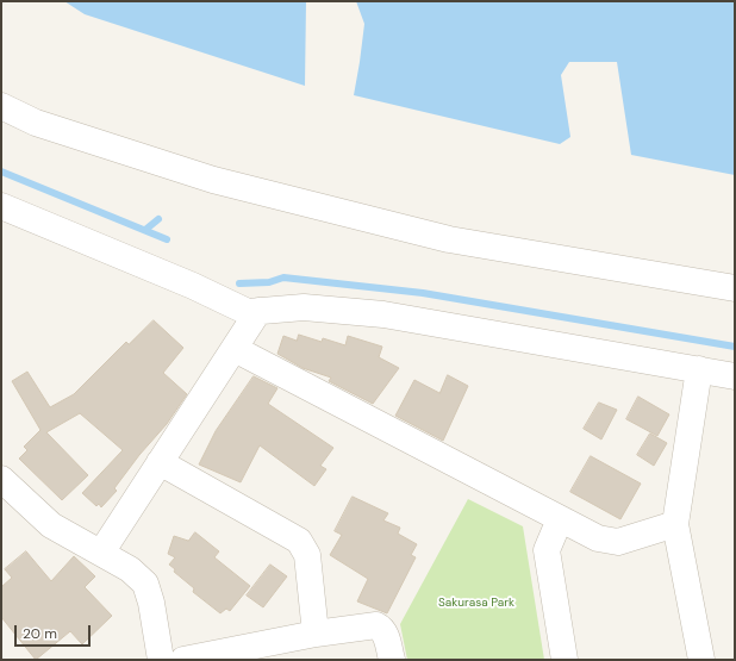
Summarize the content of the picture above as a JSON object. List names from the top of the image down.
{
  "parks": ["Sakurasa Park"],
  "scale_bar": "20 m"
}
